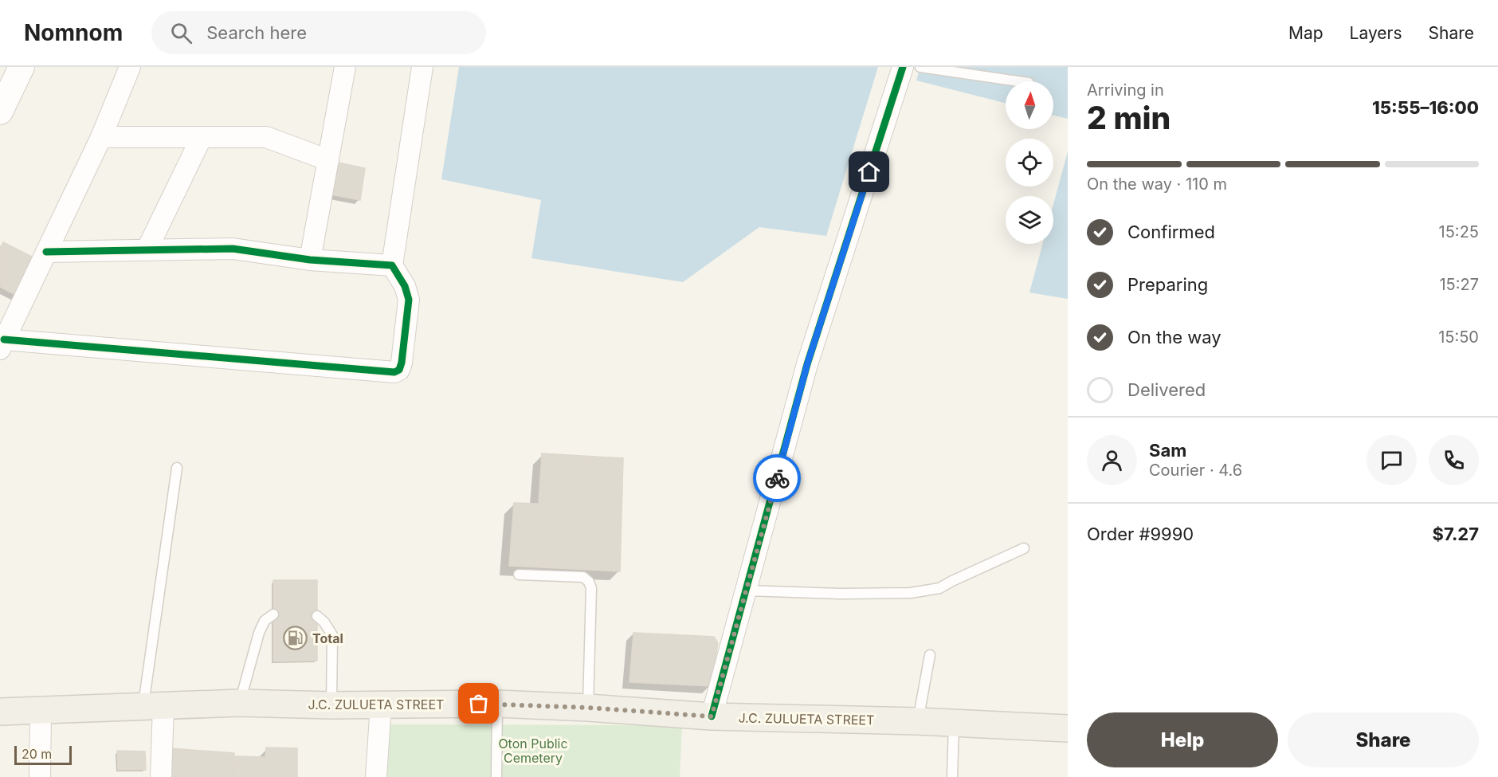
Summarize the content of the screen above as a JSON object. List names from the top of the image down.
{
  "streets": {
    "main road": ["J.C. ZULUETA STREET"]
  },
  "parks": ["Oton Public Cemetery"],
  "places": {
    "fuel station": ["Total"]
  },
  "scale_bar": "20 m",
  "north": "top",
  "page": {
    "header": "Nomnom",
    "search": "Search here",
    "nav": ["Map", "Layers", "Share"],
    "heading": ["2 min", "Arriving in", "15:55–16:00"],
    "panel": [
      "Sam",
      "Courier · 4.6",
      "Order #9990",
      "$7.27"
    ],
    "bar": "On the way · 110 m",
    "list": [
      ["Confirmed", "15:25"],
      ["Preparing", "15:27"],
      ["On the way", "15:50"],
      "Delivered"
    ],
    "buttons": ["Help", "Share"],
    "scale": "20 m"
  }
}
